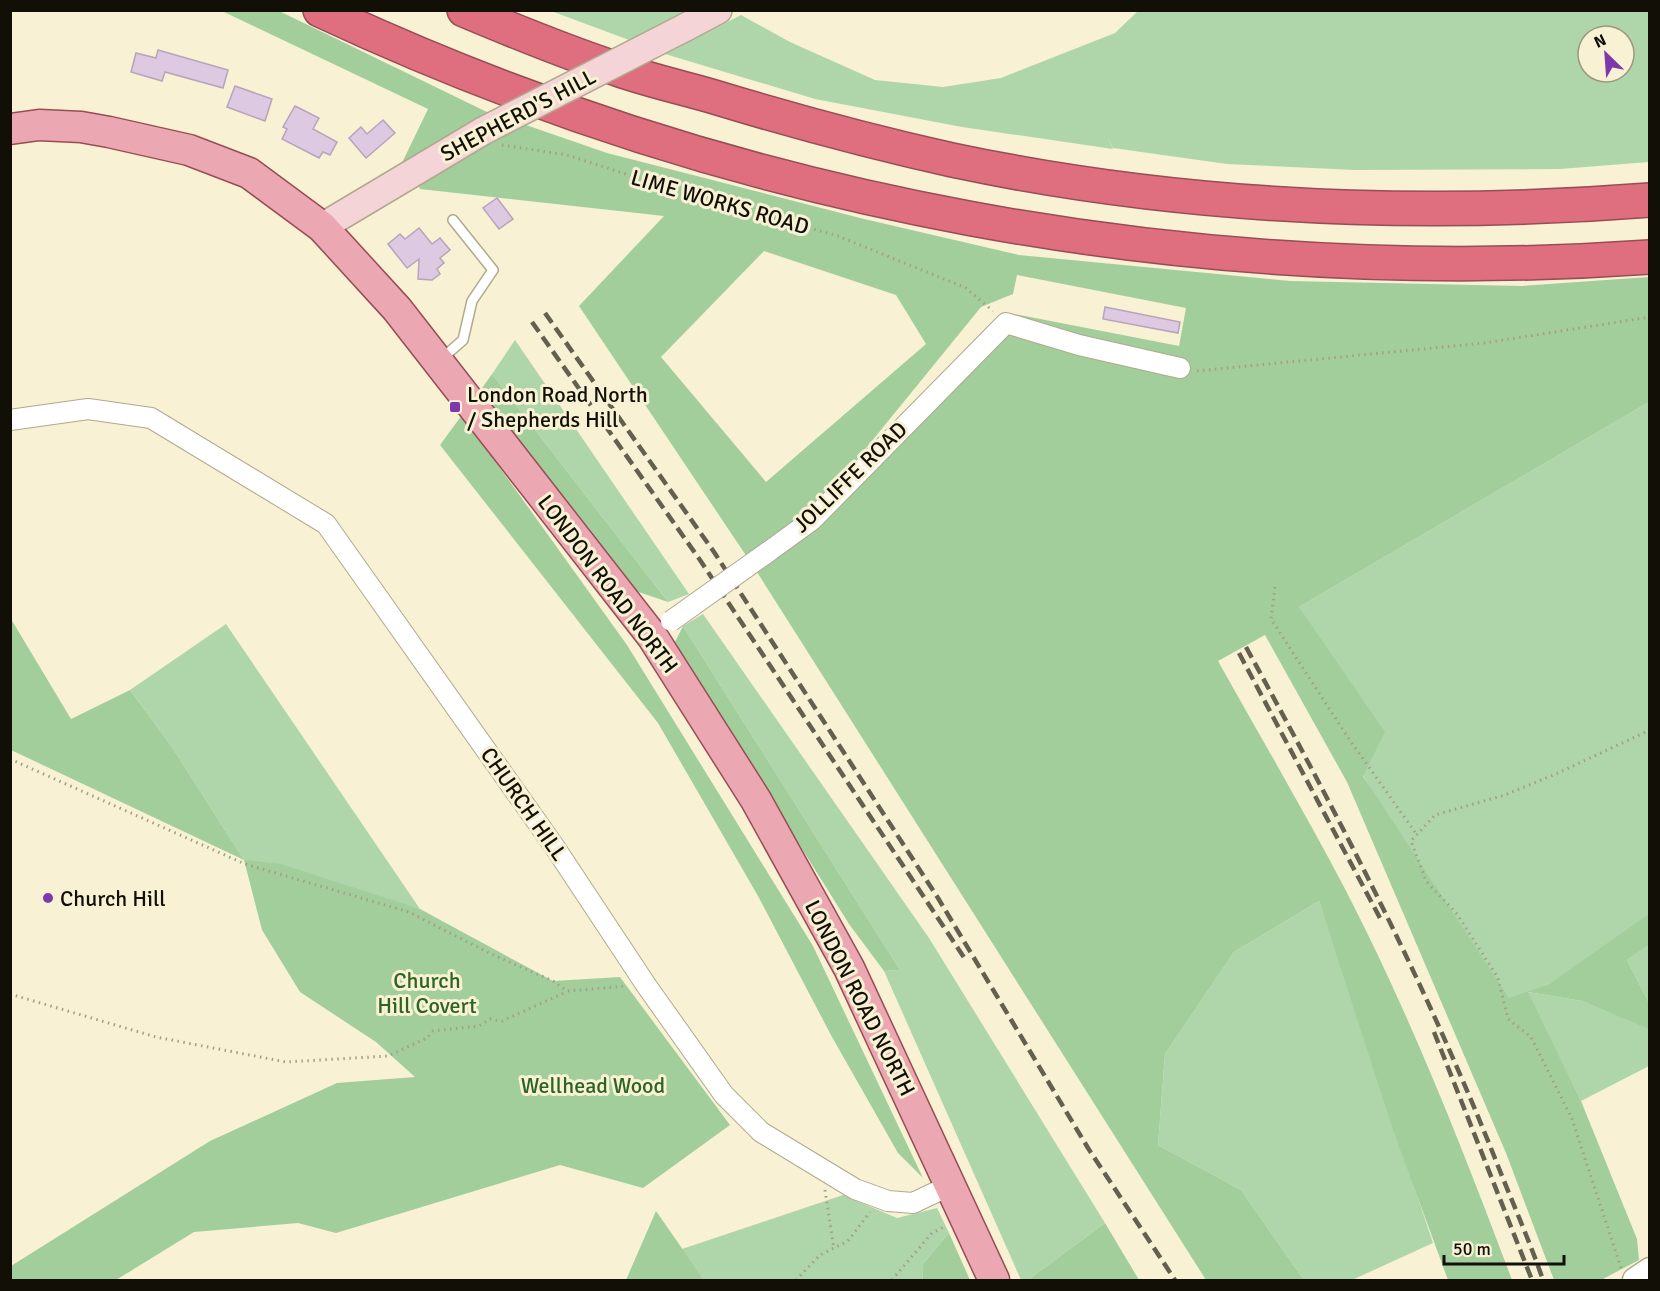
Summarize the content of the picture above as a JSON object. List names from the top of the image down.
{
  "streets": {
    "main road": ["SHEPHERD'S HILL", "LONDON ROAD NORTH"],
    "street": ["JOLLIFFE ROAD", "CHURCH HILL"],
    "path": ["LIME WORKS ROAD"]
  },
  "crossings": [
    ["SHEPHERD'S HILL", "LIME WORKS ROAD"],
    ["SHEPHERD'S HILL", "LONDON ROAD NORTH"],
    ["LIME WORKS ROAD", "JOLLIFFE ROAD"],
    ["JOLLIFFE ROAD", "LONDON ROAD NORTH"],
    ["LONDON ROAD NORTH", "CHURCH HILL"]
  ],
  "parks": ["Church Hill Covert", "Wellhead Wood"],
  "places": {
    "transit": ["London Road North / Shepherds Hill"],
    "other": ["Church Hill"]
  },
  "scale_bar": "50 m",
  "north": "top left"
}
